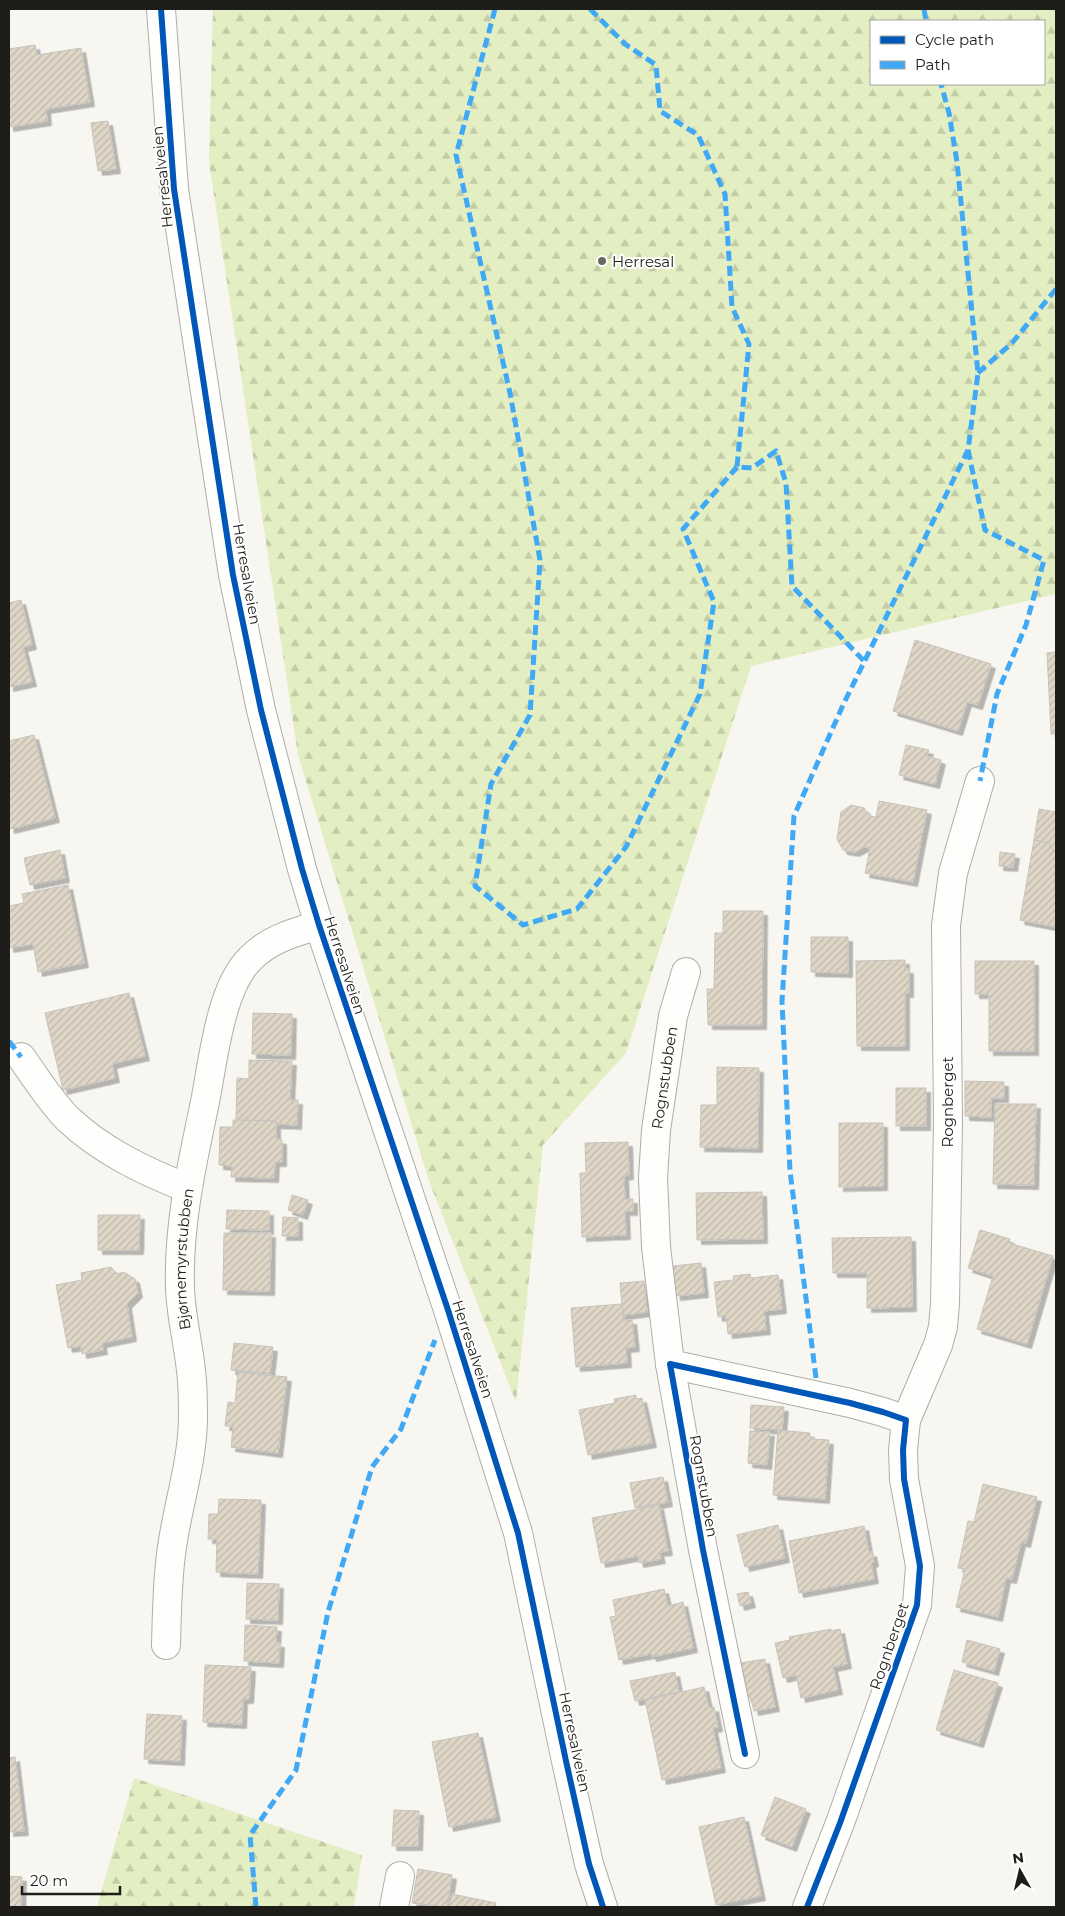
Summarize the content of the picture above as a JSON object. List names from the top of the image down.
{
  "streets": {
    "street": [
      "Herresalveien",
      "Rognstubben",
      "Rognberget",
      "Bjørnemyrstubben"
    ]
  },
  "crossings": [
    ["Herresalveien", "Bjørnemyrstubben"]
  ],
  "places": ["Herresal"],
  "legend": ["Cycle path", "Path"],
  "scale_bar": "20 m",
  "north": "top"
}
